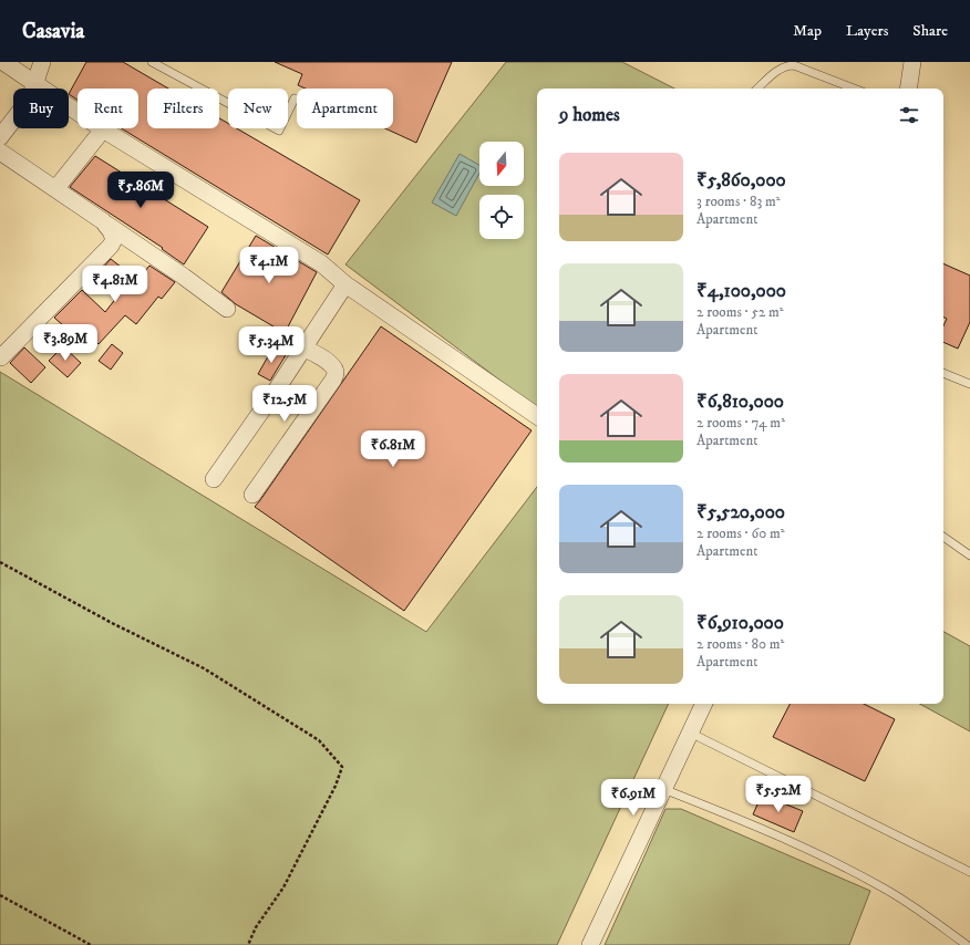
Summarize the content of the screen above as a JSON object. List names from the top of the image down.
{
  "north": "bottom",
  "page": {
    "header": "Casavia",
    "nav": ["Map", "Layers", "Share"],
    "chip": [
      "Buy",
      "Rent",
      "Filters",
      "New",
      "Apartment"
    ],
    "heading": "9 homes",
    "list": [
      {
        "name": "₹5,860,000",
        "note": "3 rooms · 83 m² · Apartment"
      },
      {
        "name": "₹4,100,000",
        "note": "2 rooms · 52 m² · Apartment"
      },
      {
        "name": "₹6,810,000",
        "note": "2 rooms · 74 m² · Apartment"
      },
      {
        "name": "₹5,520,000",
        "note": "2 rooms · 60 m² · Apartment"
      },
      {
        "name": "₹6,910,000",
        "note": "2 rooms · 80 m² · Apartment"
      }
    ],
    "price": [
      "₹5.86M",
      "₹4.1M",
      "₹4.81M",
      "₹3.89M",
      "₹5.34M",
      "₹12.5M",
      "₹6.81M",
      "₹5.52M",
      "₹6.91M"
    ]
  }
}
